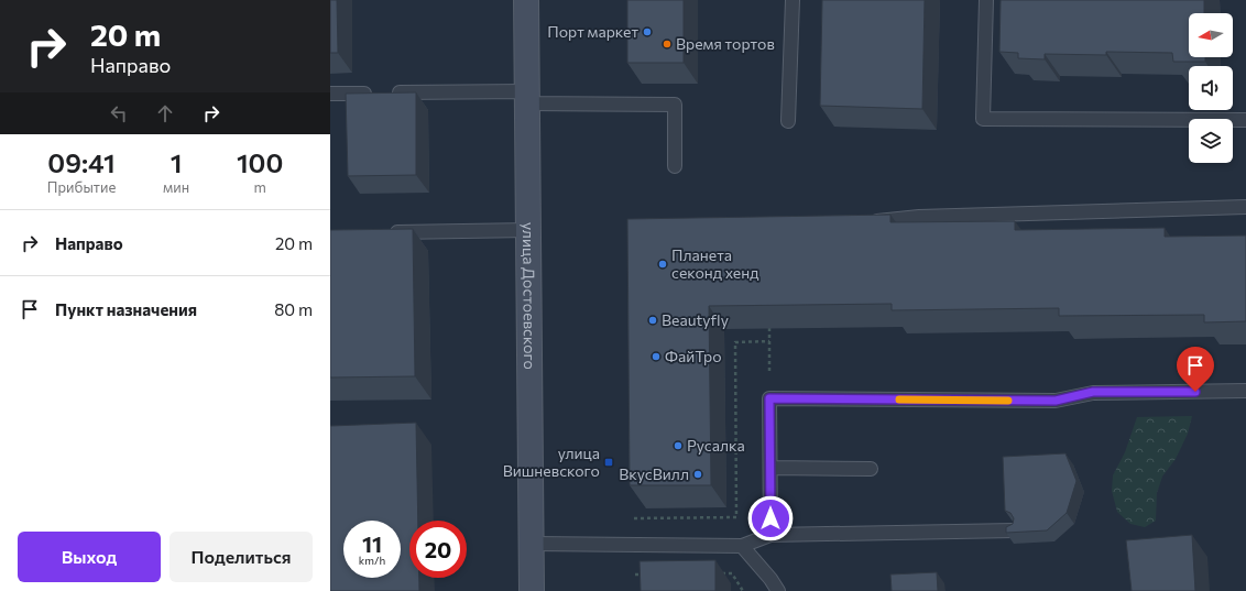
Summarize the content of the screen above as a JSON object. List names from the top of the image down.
{
  "streets": {
    "main road": ["улица Достоевского"]
  },
  "places": {
    "other": [
      "Порт маркет",
      "Время тортов",
      "Планета секонд хенд",
      "Beautyfly",
      "ФайТро",
      "Русалка",
      "ВкусВилл"
    ],
    "transit": ["улица Вишневского"]
  },
  "north": "left",
  "page": {
    "turn": ["20 m", "Направо"],
    "eta": [
      "09:41",
      "Прибытие",
      "1",
      "мин",
      "100",
      "m"
    ],
    "list": [
      {
        "name": "Направо",
        "value": "20 m"
      },
      {
        "name": "Пункт назначения",
        "value": "80 m"
      }
    ],
    "speed": "11 km/h",
    "limit": "20",
    "buttons": ["Выход", "Поделиться"]
  }
}
